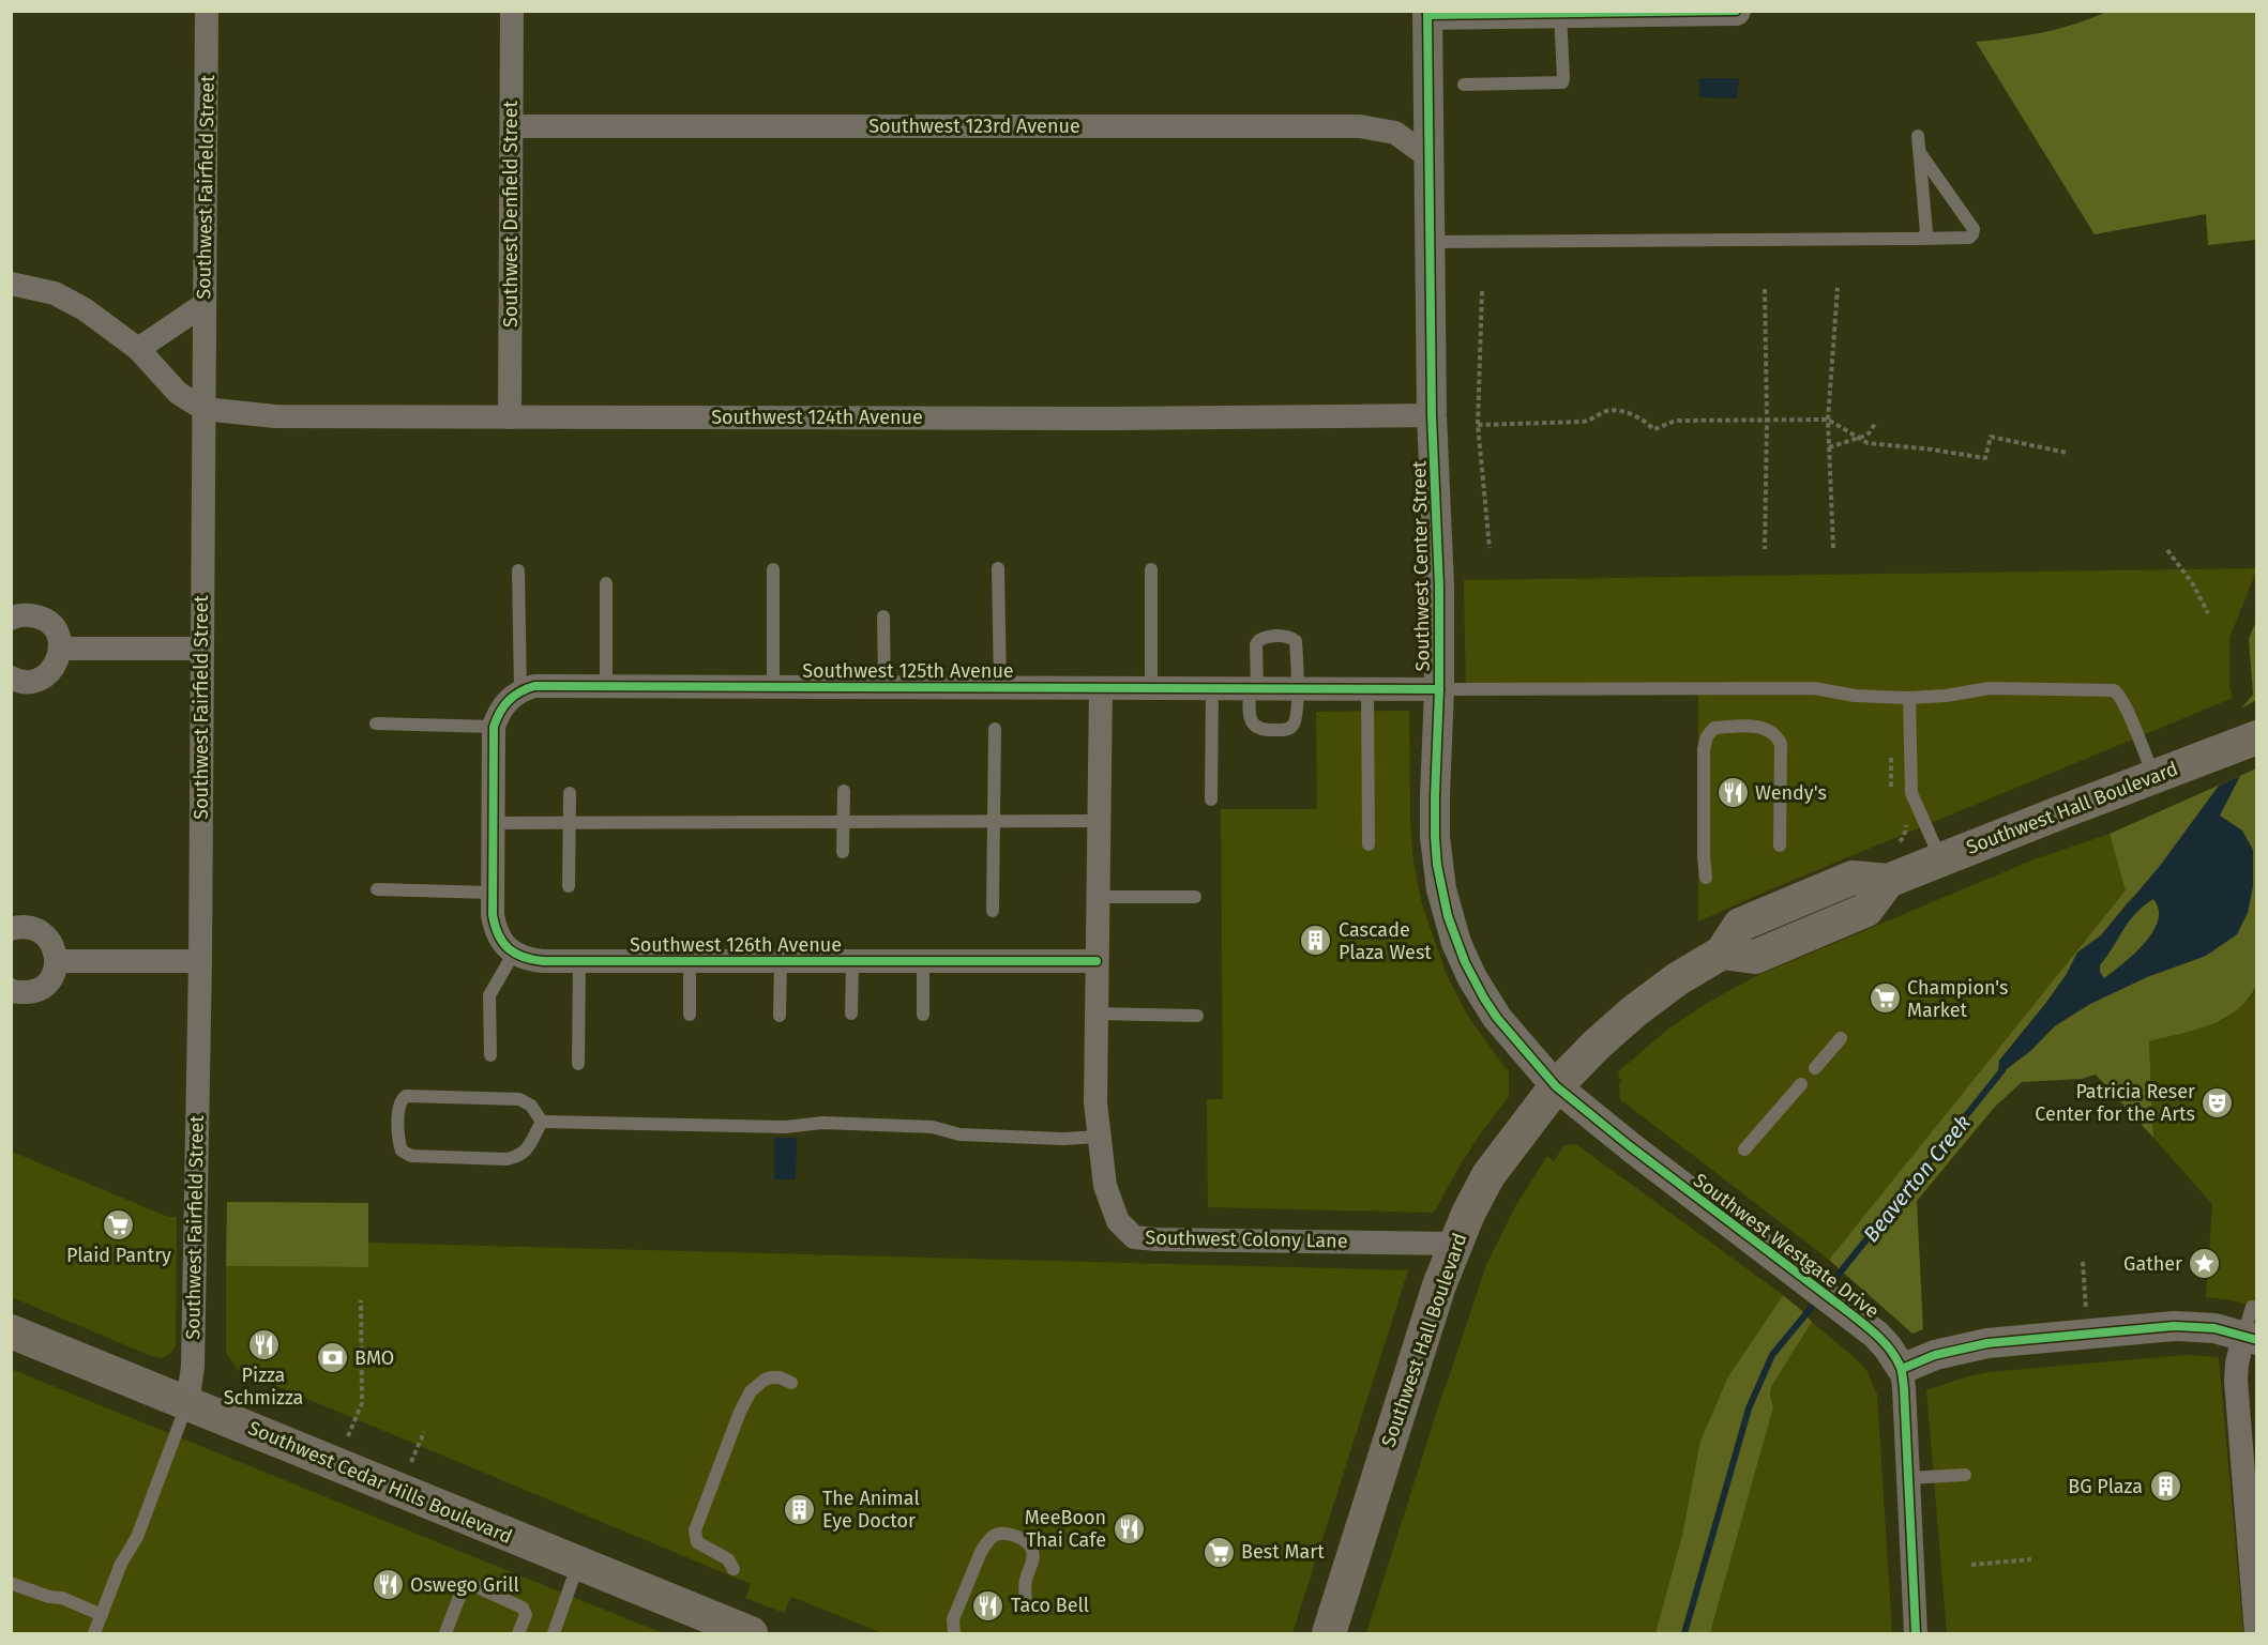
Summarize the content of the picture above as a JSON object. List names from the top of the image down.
{
  "streets": {
    "main road": ["Southwest Hall Boulevard", "Southwest Cedar Hills Boulevard"],
    "street": [
      "Southwest 123rd Avenue",
      "Southwest Fairfield Street",
      "Southwest Denfield Street",
      "Southwest 124th Avenue",
      "Southwest Center Street",
      "Southwest 125th Avenue",
      "Southwest 126th Avenue",
      "Southwest Colony Lane",
      "Southwest Westgate Drive"
    ]
  },
  "crossings": [
    ["Southwest 123rd Avenue", "Southwest Denfield Street"],
    ["Southwest 123rd Avenue", "Southwest Center Street"],
    ["Southwest Fairfield Street", "Southwest 124th Avenue"],
    ["Southwest Fairfield Street", "Southwest Cedar Hills Boulevard"],
    ["Southwest Denfield Street", "Southwest 124th Avenue"],
    ["Southwest 124th Avenue", "Southwest Center Street"],
    ["Southwest Center Street", "Southwest 125th Avenue"],
    ["Southwest Center Street", "Southwest Hall Boulevard"],
    ["Southwest Center Street", "Southwest Westgate Drive"],
    ["Southwest 125th Avenue", "Southwest Colony Lane"],
    ["Southwest Hall Boulevard", "Southwest Colony Lane"],
    ["Southwest Hall Boulevard", "Southwest Westgate Drive"],
    ["Southwest 126th Avenue", "Southwest Colony Lane"]
  ],
  "water": ["Beaverton Creek"],
  "places": {
    "restaurant": [
      "Wendy's",
      "Pizza Schmizza",
      "MeeBoon Thai Cafe",
      "Oswego Grill",
      "Taco Bell"
    ],
    "building": ["Cascade Plaza West", "BG Plaza", "The Animal Eye Doctor"],
    "supermarket": ["Champion's Market", "Plaid Pantry", "Best Mart"],
    "theatre": ["Patricia Reser Center for the Arts"],
    "place": ["Gather"],
    "bank": ["BMO"]
  }
}
